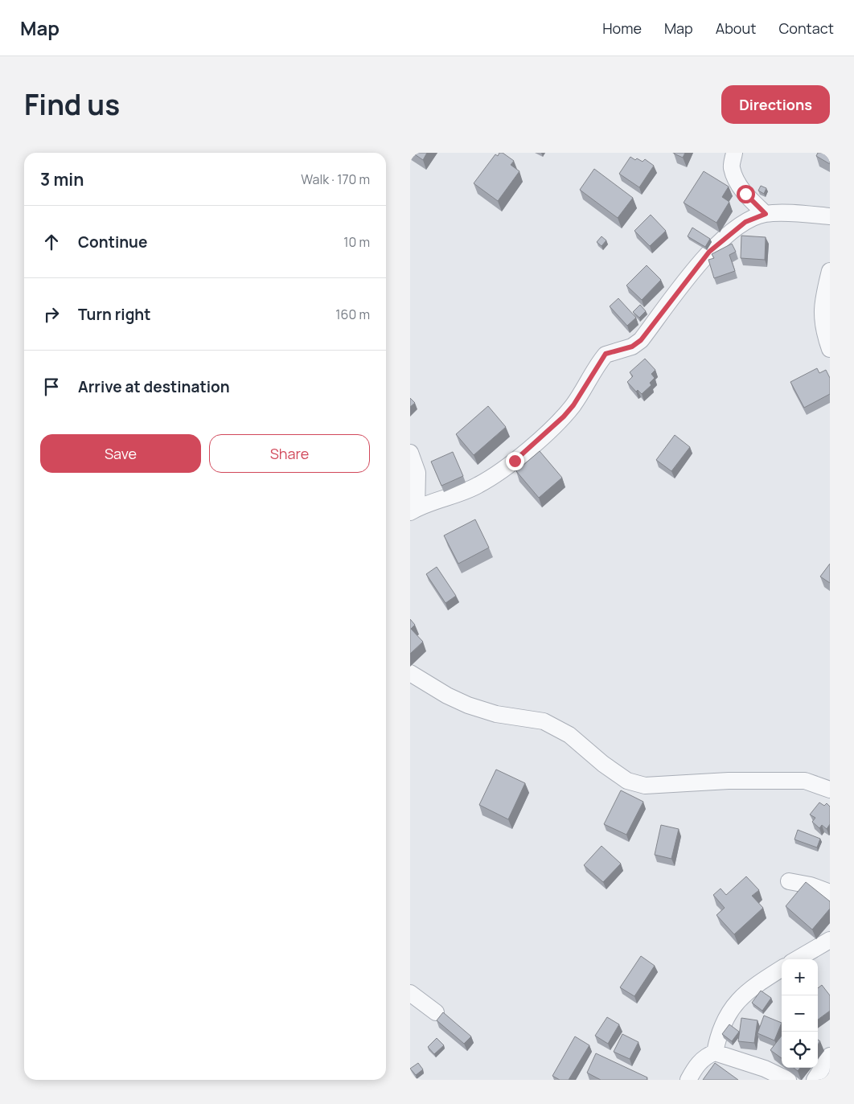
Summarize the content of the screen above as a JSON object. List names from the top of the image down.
{
  "page": {
    "header": "Map",
    "nav": [
      "Home",
      "Map",
      "About",
      "Contact"
    ],
    "title": "Find us",
    "buttons": [
      "Directions",
      ["Save", "Share"]
    ],
    "heading": ["3 min", "Walk · 170 m"],
    "list": [
      ["Continue", "10 m"],
      ["Turn right", "160 m"],
      "Arrive at destination"
    ],
    "map_buttons": ["+", "−"]
  }
}
